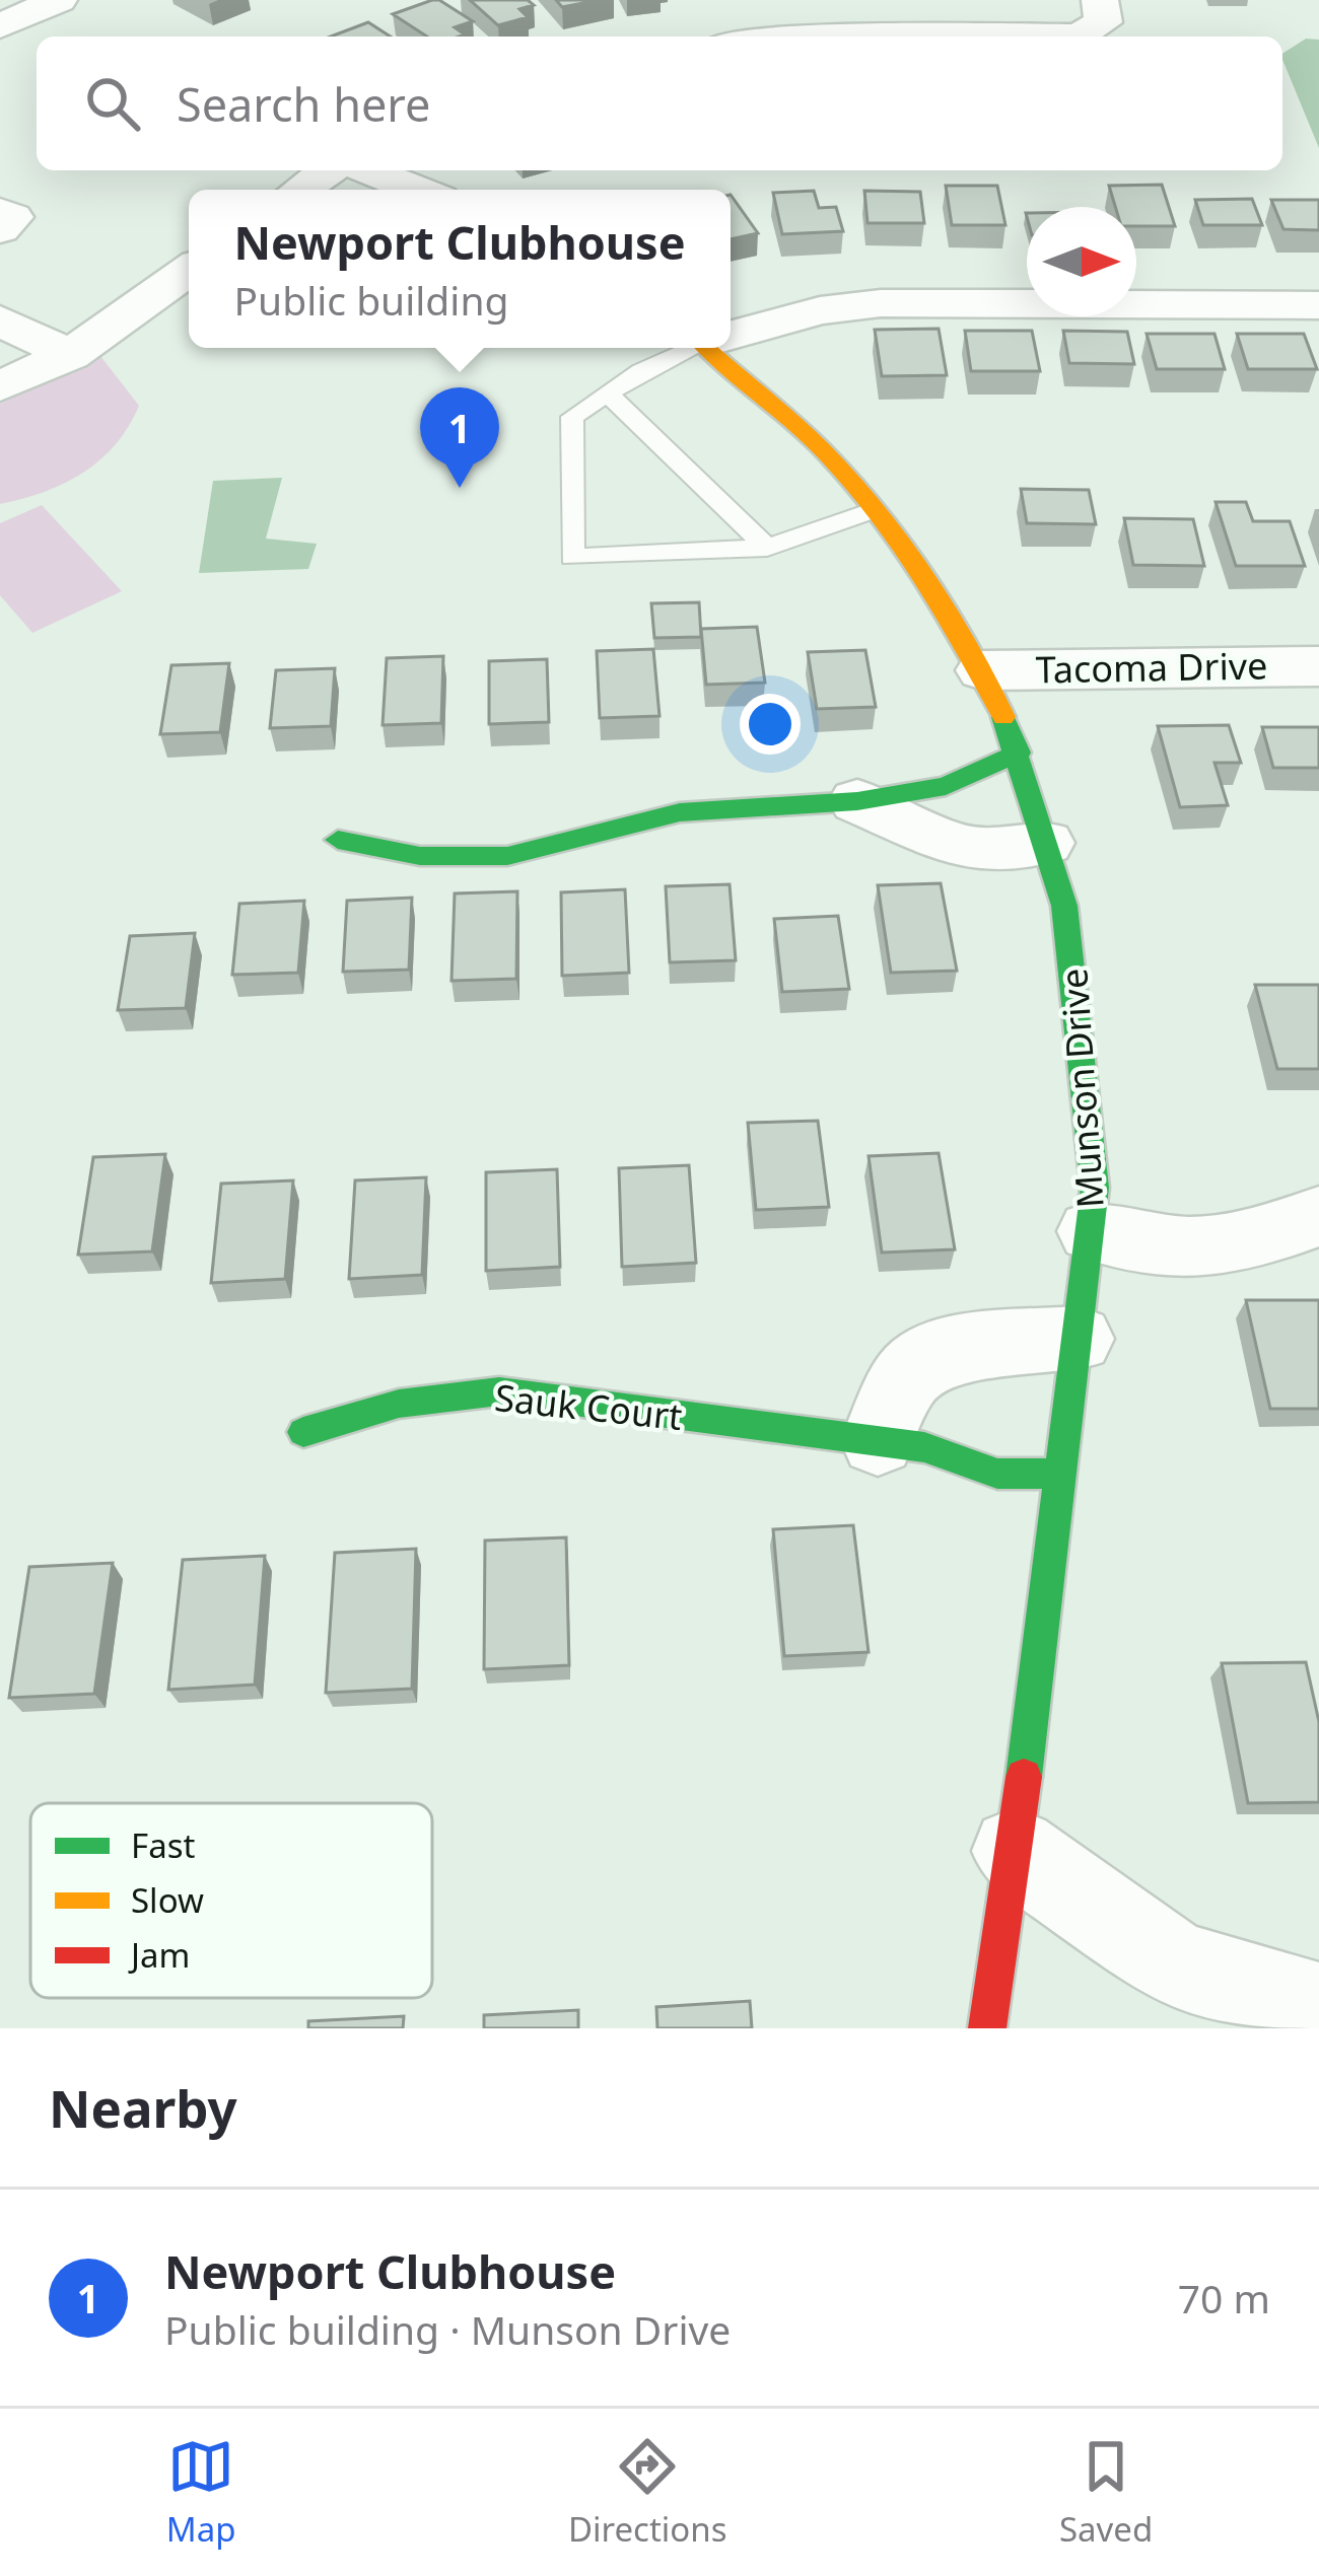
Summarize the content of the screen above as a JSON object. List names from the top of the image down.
{
  "streets": {
    "street": ["Tacoma Drive", "Munson Drive", "Sauk Court"]
  },
  "crossings": [
    ["Tacoma Drive", "Munson Drive"],
    ["Munson Drive", "Sauk Court"]
  ],
  "legend": ["Fast", "Slow", "Jam"],
  "north": "right",
  "page": {
    "search": "Search here",
    "popup": ["Newport Clubhouse", "Public building"],
    "pins": "1",
    "heading": "Nearby",
    "list": [
      {
        "mark": "1",
        "name": "Newport Clubhouse",
        "note": "Public building · Munson Drive",
        "value": "70 m"
      }
    ],
    "nav": ["Map", "Directions", "Saved"]
  }
}
